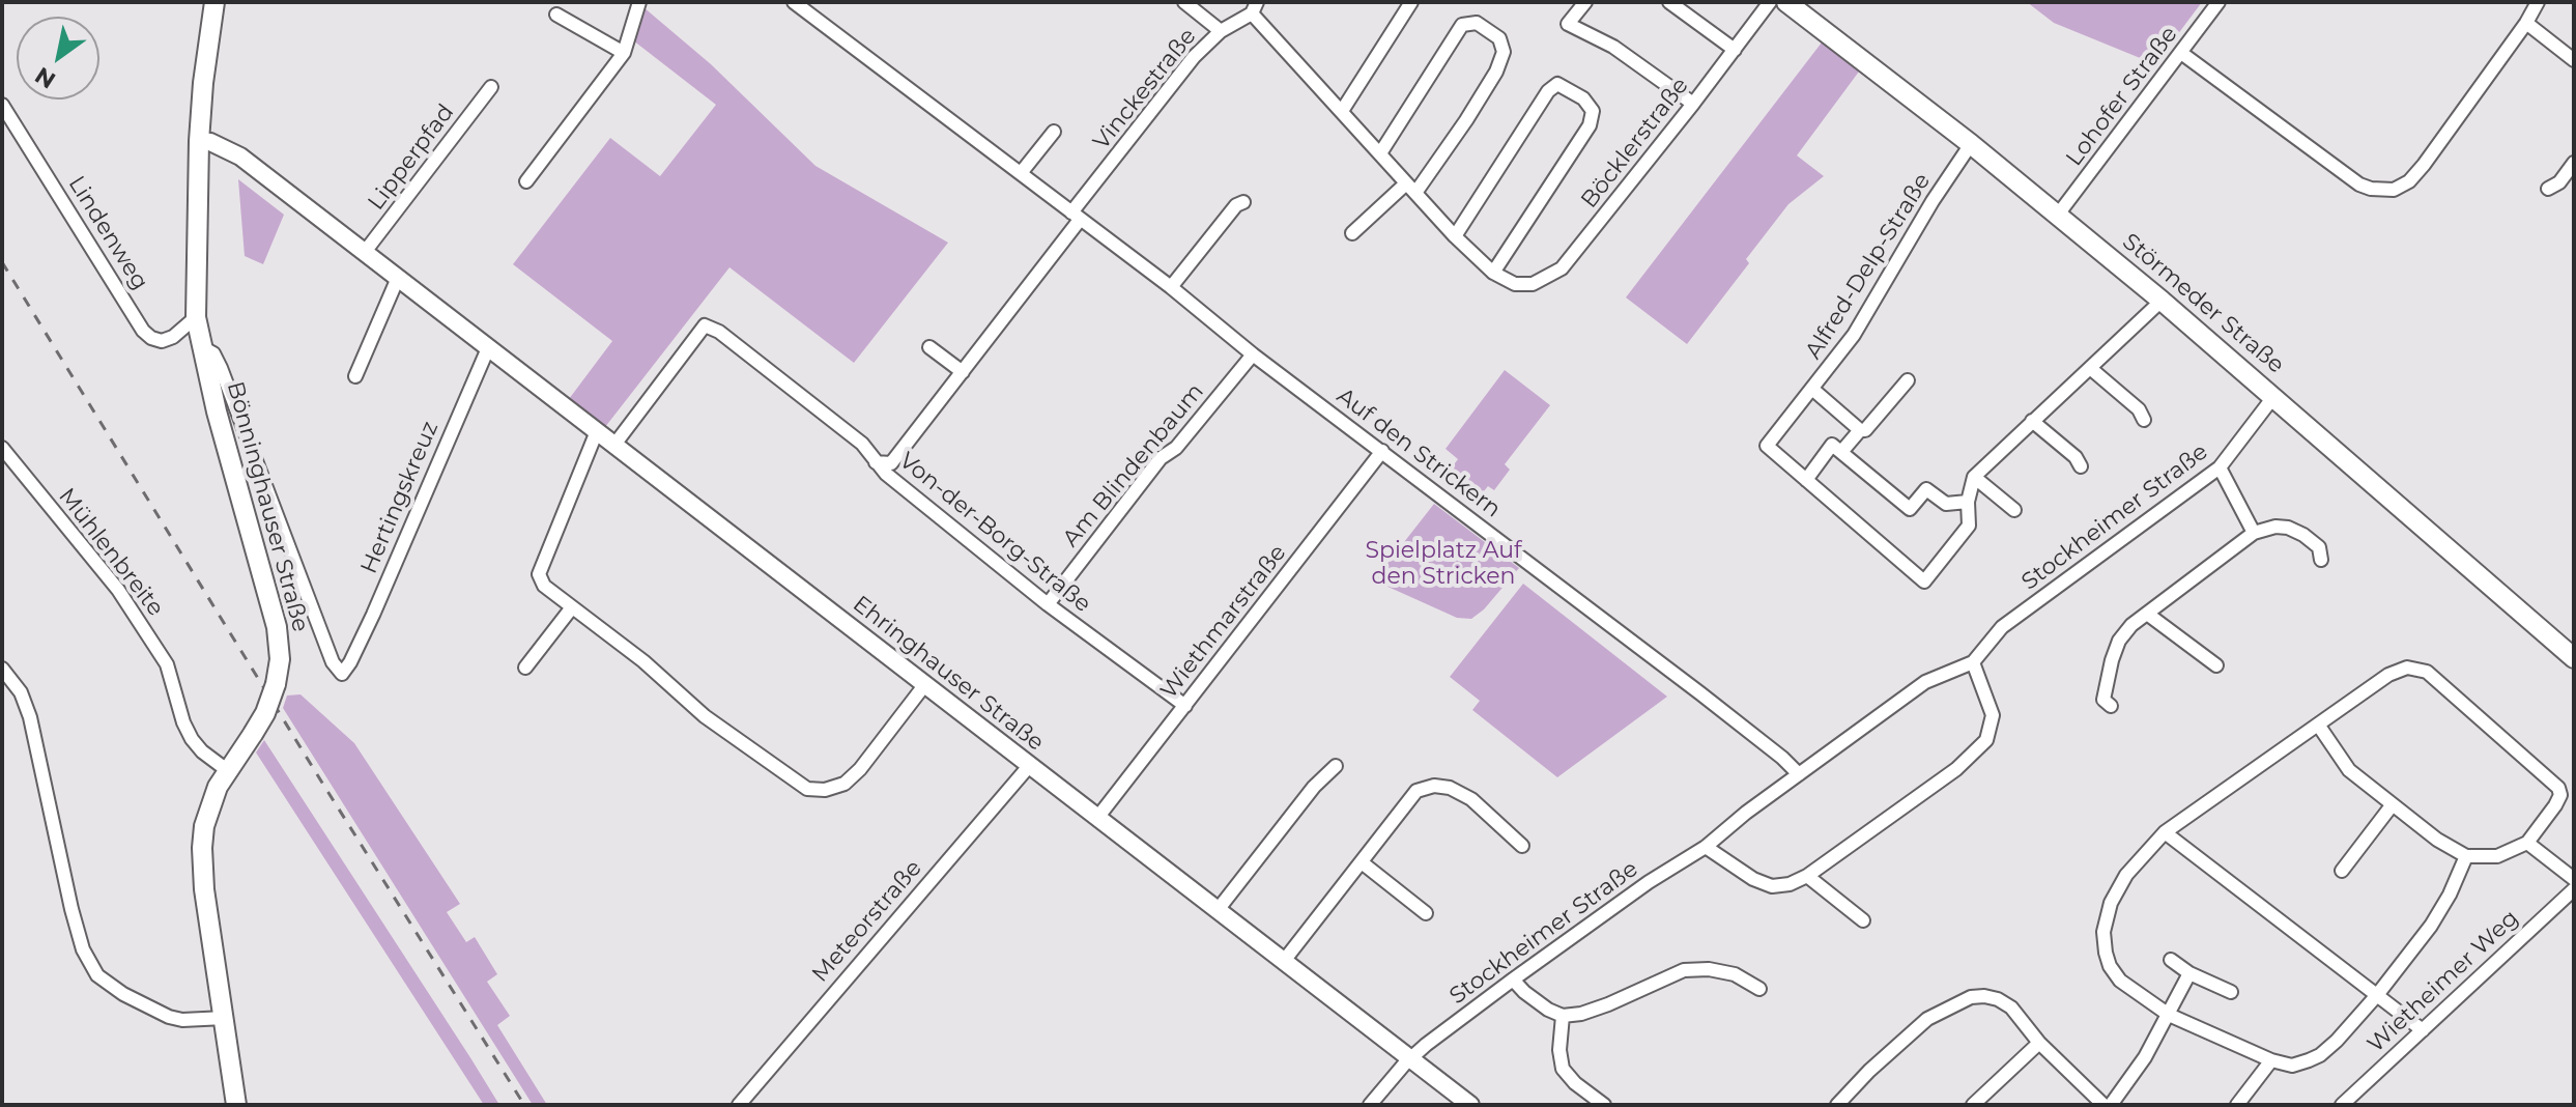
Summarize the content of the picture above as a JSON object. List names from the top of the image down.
{
  "streets": {
    "main road": ["Störmeder Straße", "Bönninghauser Straße"],
    "street": [
      "Vinckestraße",
      "Lohofer Straße",
      "Böcklerstraße",
      "Lipperpfad",
      "Lindenweg",
      "Alfred-Delp-Straße",
      "Auf den Strickern",
      "Am Blindenbaum",
      "Hertingskreuz",
      "Stockheimer Straße",
      "Von-der-Borg-Straße",
      "Mühlenbreite",
      "Wiethmarstraße",
      "Ehringhauser Straße",
      "Meteorstraße",
      "Wietheimer Weg"
    ]
  },
  "crossings": [
    ["Vinckestraße", "Auf den Strickern"],
    ["Vinckestraße", "Von-der-Borg-Straße"],
    ["Lohofer Straße", "Störmeder Straße"],
    ["Lipperpfad", "Ehringhauser Straße"],
    ["Lindenweg", "Bönninghauser Straße"],
    ["Alfred-Delp-Straße", "Störmeder Straße"],
    ["Störmeder Straße", "Stockheimer Straße"],
    ["Auf den Strickern", "Am Blindenbaum"],
    ["Auf den Strickern", "Stockheimer Straße"],
    ["Auf den Strickern", "Wiethmarstraße"],
    ["Am Blindenbaum", "Von-der-Borg-Straße"],
    ["Hertingskreuz", "Bönninghauser Straße"],
    ["Hertingskreuz", "Ehringhauser Straße"],
    ["Bönninghauser Straße", "Mühlenbreite"],
    ["Bönninghauser Straße", "Ehringhauser Straße"],
    ["Stockheimer Straße", "Ehringhauser Straße"],
    ["Von-der-Borg-Straße", "Wiethmarstraße"],
    ["Von-der-Borg-Straße", "Ehringhauser Straße"],
    ["Wiethmarstraße", "Ehringhauser Straße"],
    ["Ehringhauser Straße", "Meteorstraße"]
  ],
  "parks": ["Spielplatz Auf den Stricken"],
  "north": "bottom left"
}
